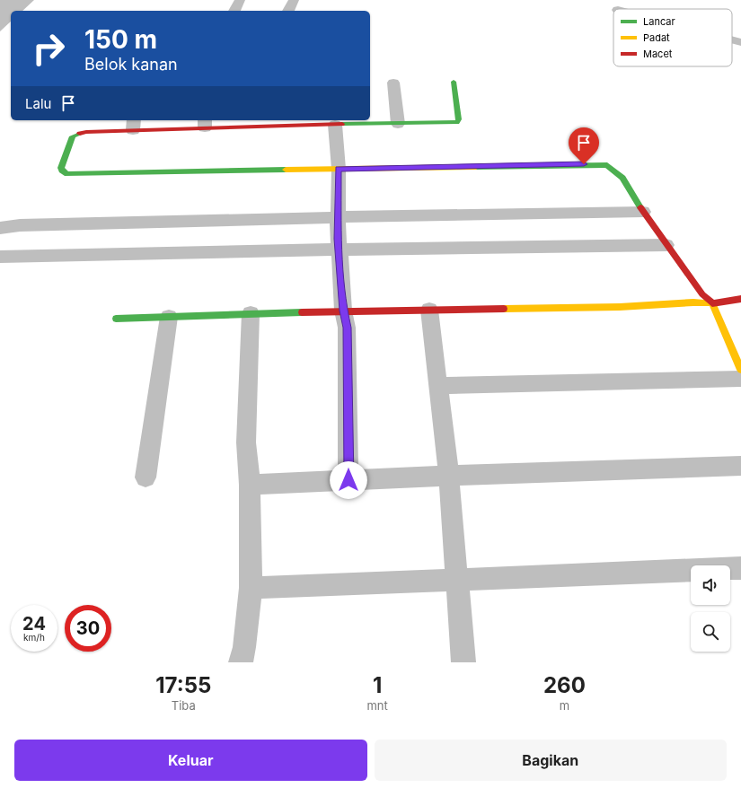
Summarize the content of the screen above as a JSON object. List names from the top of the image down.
{
  "legend": ["Lancar", "Padat", "Macet"],
  "page": {
    "turn": ["150 m", "Belok kanan"],
    "then": "Lalu",
    "speed": "24 km/h",
    "limit": "30",
    "eta": [
      "17:55",
      "Tiba",
      "1",
      "mnt",
      "260",
      "m"
    ],
    "buttons": ["Keluar", "Bagikan"]
  }
}
